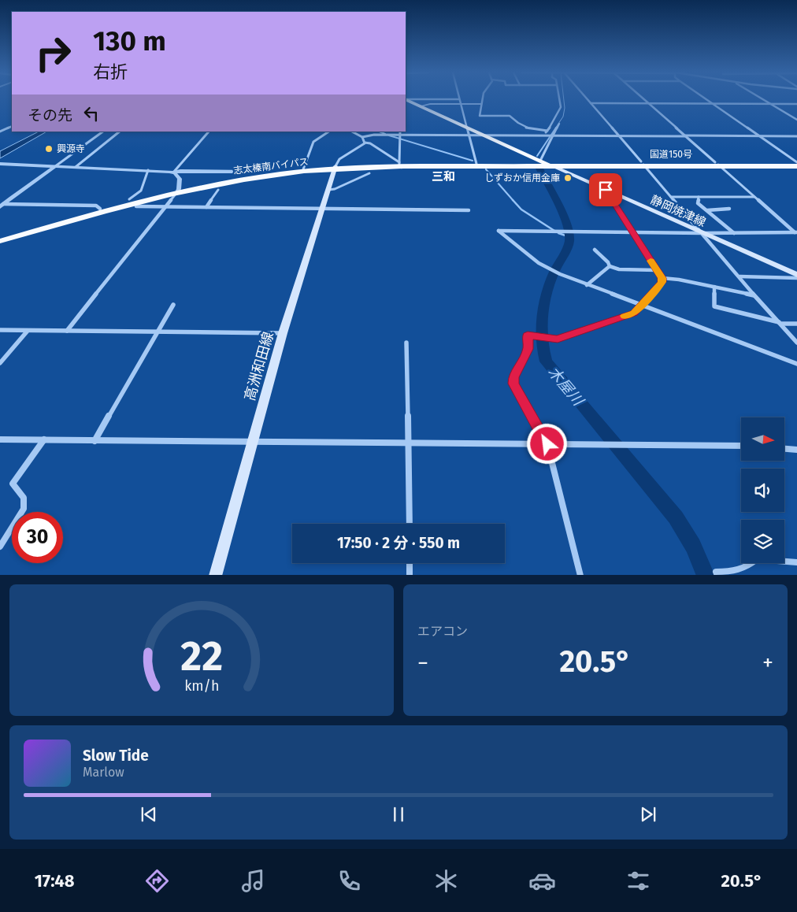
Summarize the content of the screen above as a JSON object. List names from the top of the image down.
{
  "streets": {
    "highway": ["国道150号", "志太榛南バイパス"],
    "main road": ["静岡焼津線", "高洲和田線"]
  },
  "crossings": [
    ["国道150号", "志太榛南バイパス"],
    ["国道150号", "静岡焼津線"],
    ["志太榛南バイパス", "静岡焼津線"],
    ["志太榛南バイパス", "高洲和田線"]
  ],
  "districts": ["三和"],
  "water": ["木屋川"],
  "places": ["興源寺", "しずおか信用金庫"],
  "north": "right",
  "page": {
    "turn": ["130 m", "右折"],
    "then": "その先",
    "limit": "30",
    "trip": "17:50 · 2 分 · 550 m",
    "tile": "エアコン",
    "heat": ["−", "20.5°", "+"],
    "song": ["Slow Tide", "Marlow"],
    "tabs": ["17:48", "20.5°"],
    "gauge": ["22", "km/h"]
  }
}
